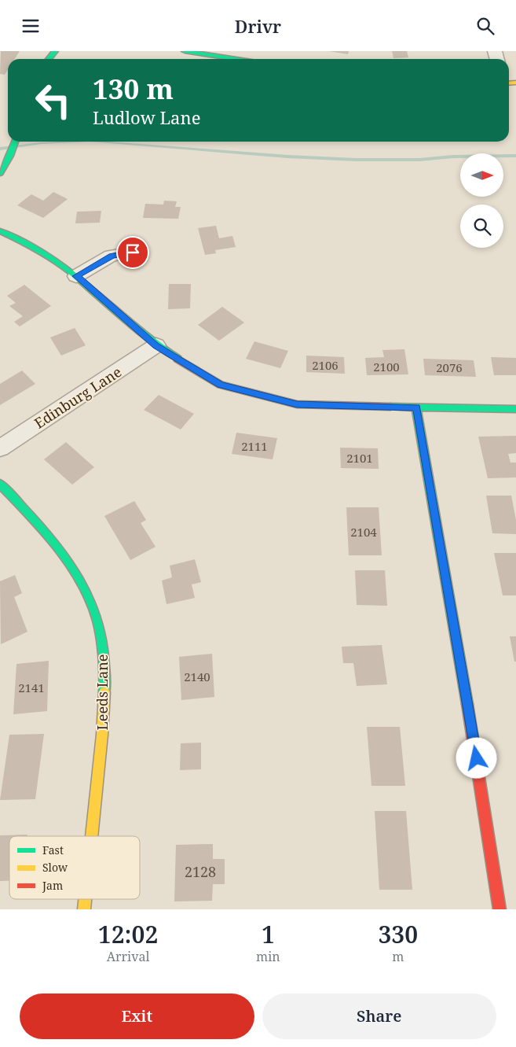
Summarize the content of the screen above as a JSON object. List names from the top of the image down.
{
  "streets": {
    "street": ["Edinburg Lane", "Leeds Lane"]
  },
  "house_numbers": [
    "2106",
    "2100",
    "2076",
    "2111",
    "2101",
    "2104",
    "2140",
    "2141",
    "2128"
  ],
  "legend": ["Fast", "Slow", "Jam"],
  "north": "right",
  "page": {
    "header": "Drivr",
    "turn": ["130 m", "Ludlow Lane"],
    "eta": [
      "12:02",
      "Arrival",
      "1",
      "min",
      "330",
      "m"
    ],
    "buttons": ["Exit", "Share"]
  }
}
